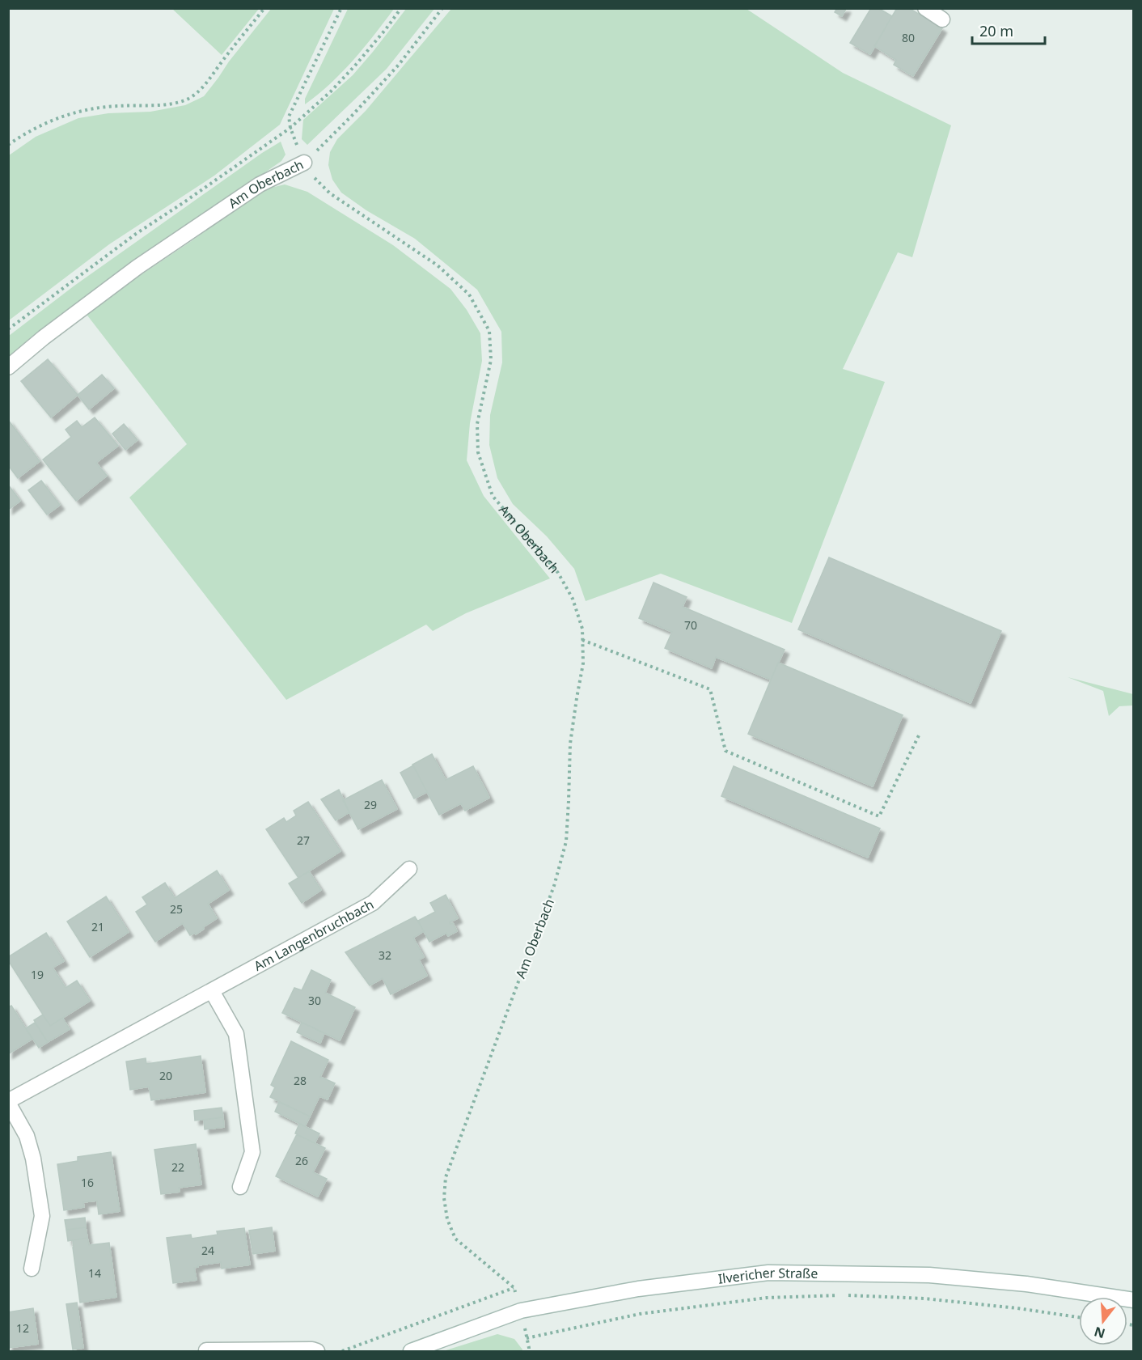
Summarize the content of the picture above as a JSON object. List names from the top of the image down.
{
  "streets": {
    "street": ["Am Oberbach", "Am Langenbruchbach", "Ilvericher Straße"]
  },
  "house_numbers": [
    "80",
    "70",
    "29",
    "27",
    "25",
    "21",
    "32",
    "19",
    "30",
    "20",
    "28",
    "26",
    "22",
    "16",
    "24",
    "14",
    "12"
  ],
  "scale_bar": "20 m",
  "north": "bottom"
}
